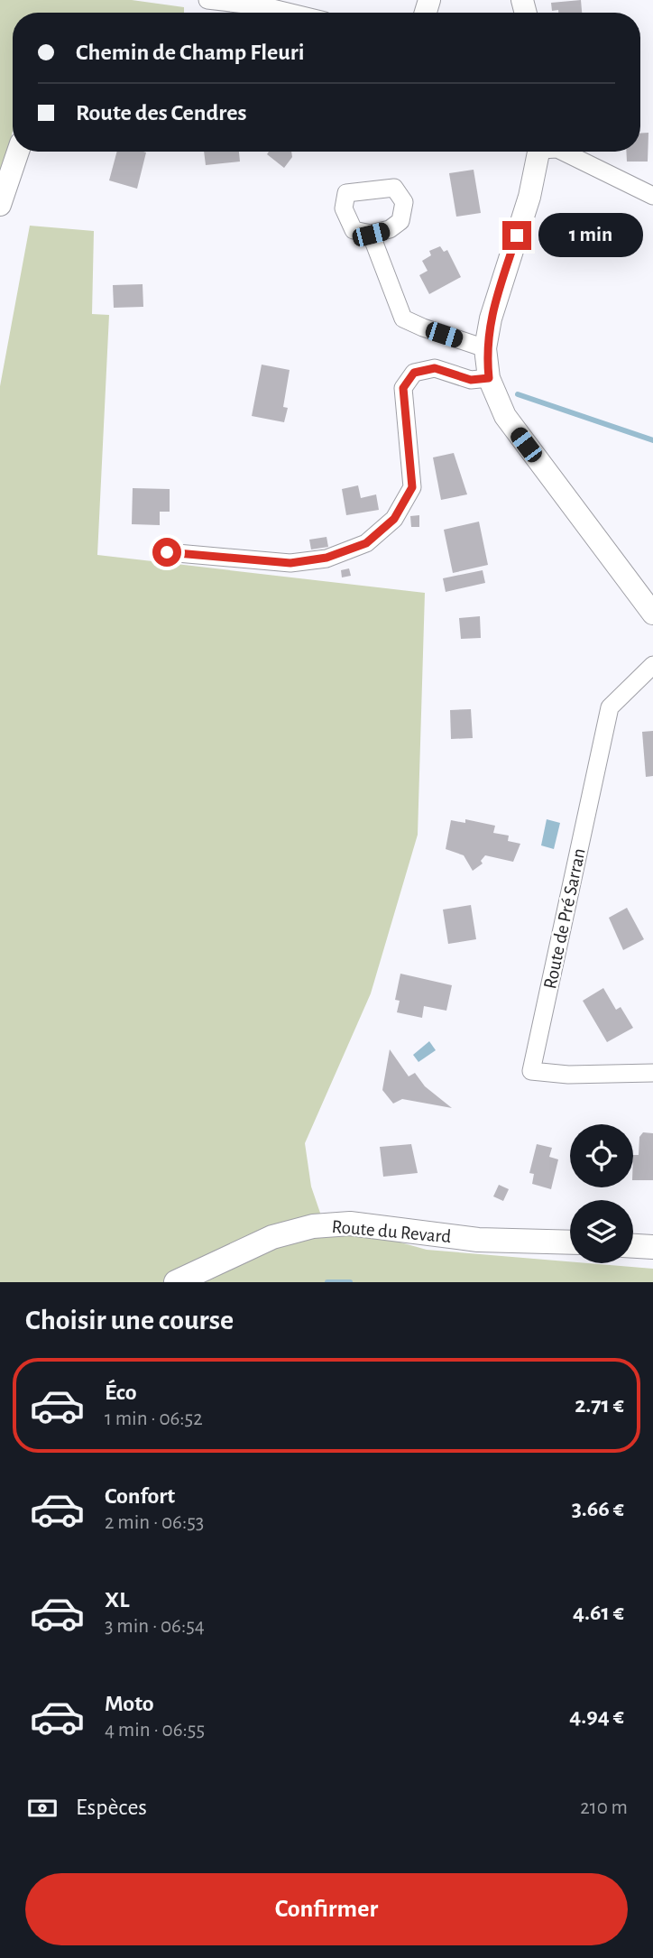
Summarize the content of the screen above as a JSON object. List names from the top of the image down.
{
  "streets": {
    "main road": ["Route du Revard"],
    "street": ["Route de Pré Sarran"]
  },
  "page": {
    "banner": ["Chemin de Champ Fleuri", "Route des Cendres"],
    "bubble": "1 min",
    "heading": "Choisir une course",
    "list": [
      {
        "name": "Éco",
        "note": "1 min · 06:52",
        "value": "2.71 €"
      },
      {
        "name": "Confort",
        "note": "2 min · 06:53",
        "value": "3.66 €"
      },
      {
        "name": "XL",
        "note": "3 min · 06:54",
        "value": "4.61 €"
      },
      {
        "name": "Moto",
        "note": "4 min · 06:55",
        "value": "4.94 €"
      }
    ],
    "pay": ["Espèces", "210 m"],
    "buttons": "Confirmer"
  }
}
